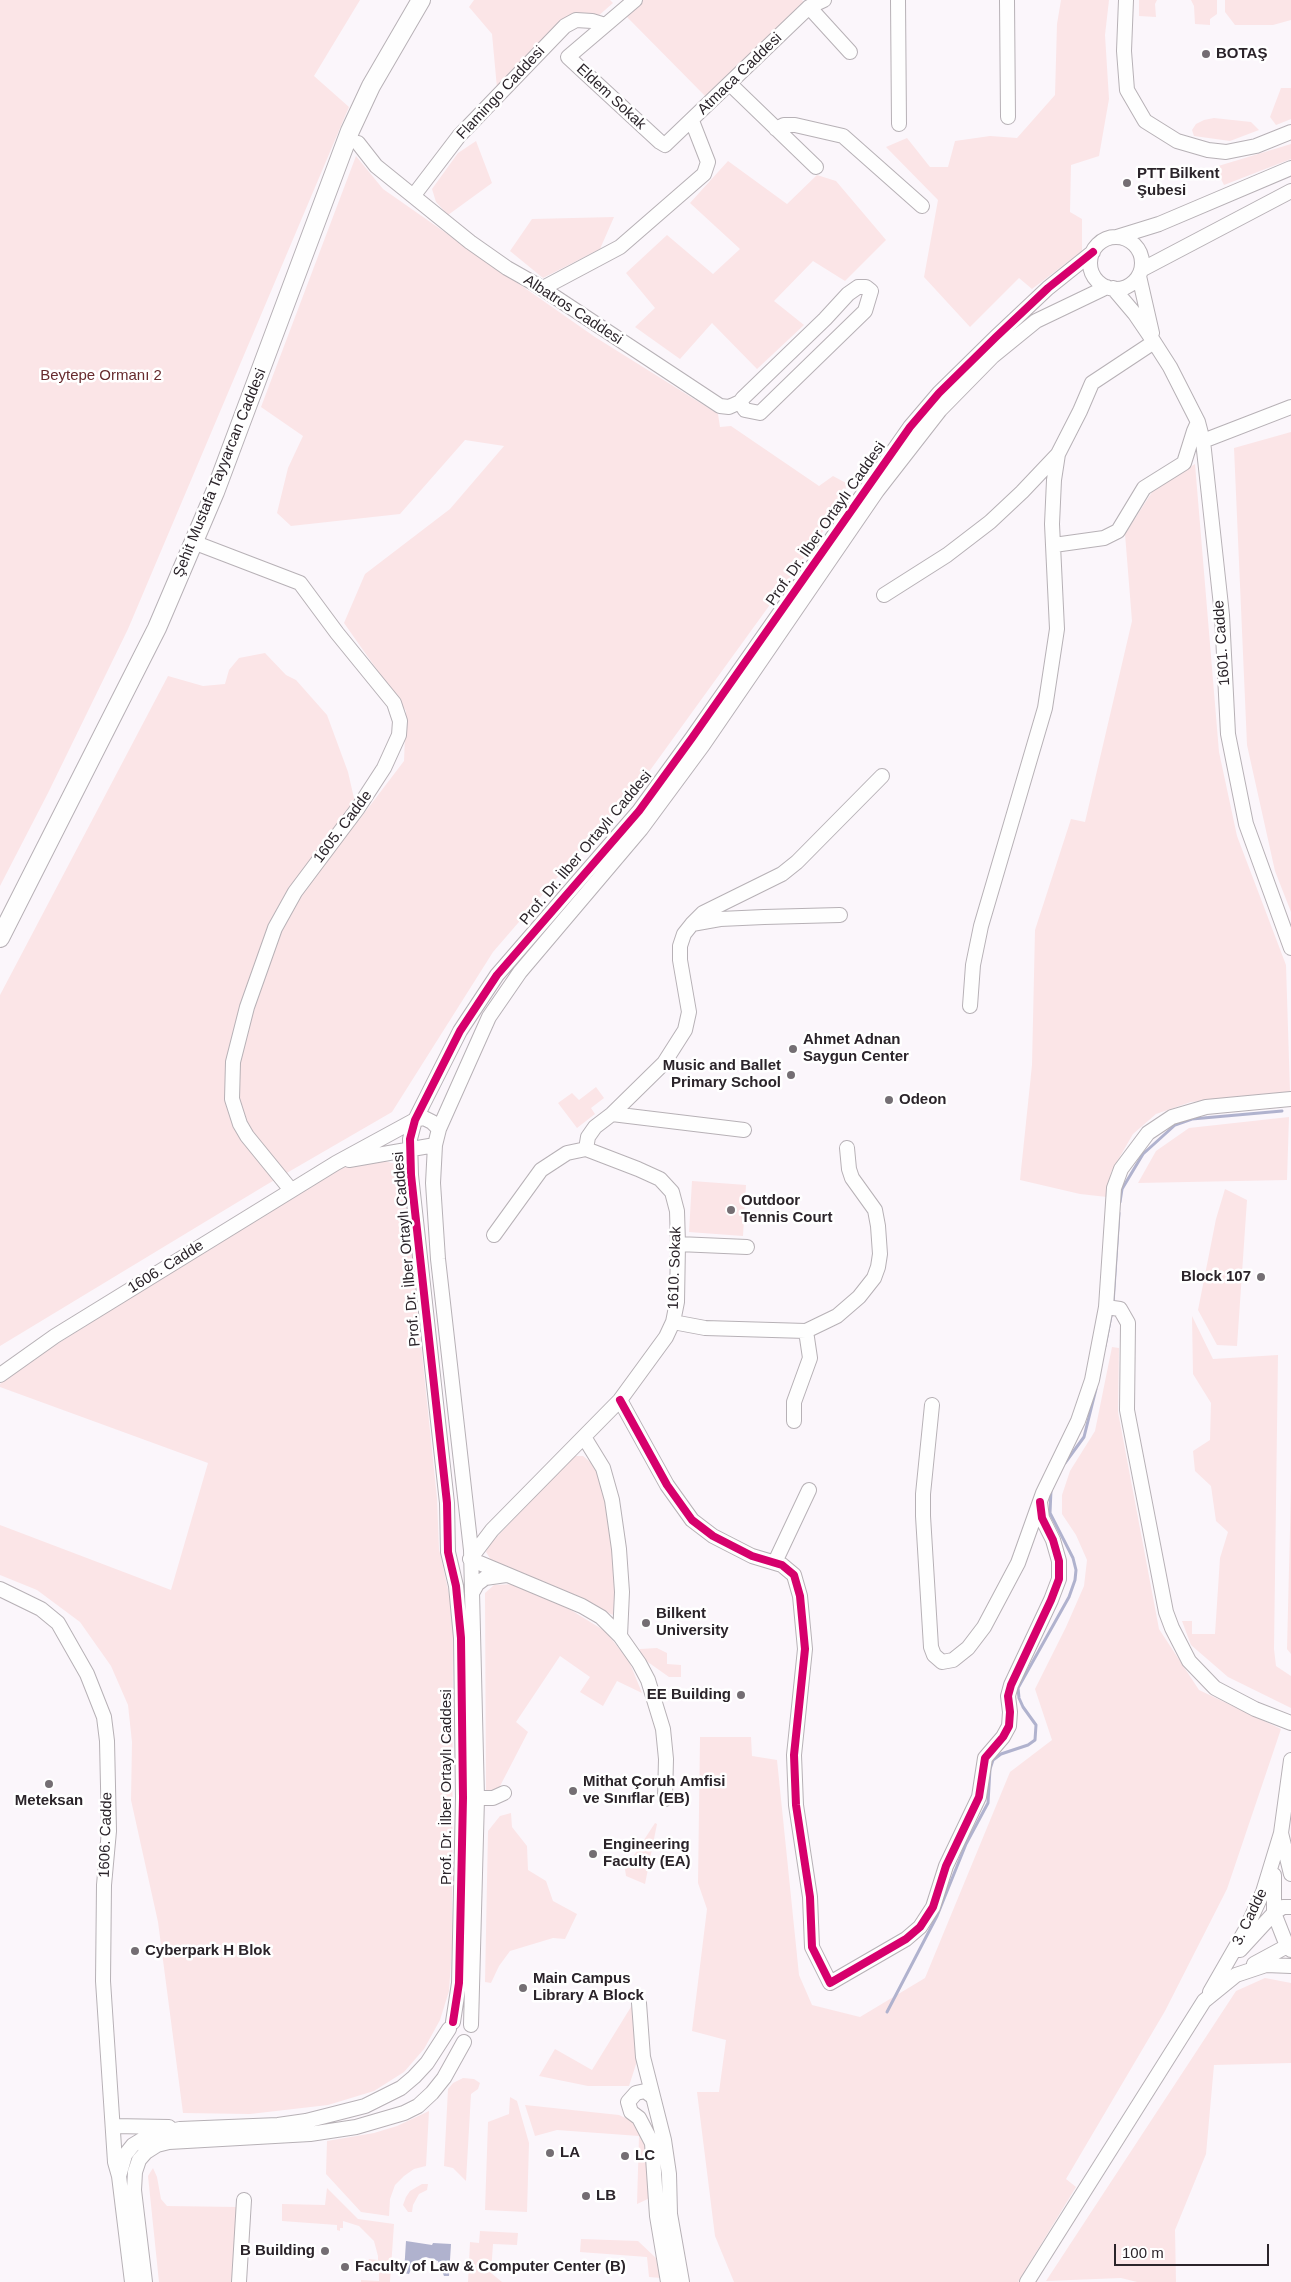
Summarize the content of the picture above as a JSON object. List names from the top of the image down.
{
  "streets": {
    "main road": ["Şehit Mustafa Tayyarcan Caddesi"],
    "street": [
      "Atmaca Caddesi",
      "Flamingo Caddesi",
      "Eldem Sokak",
      "Albatros Caddesi",
      "Prof. Dr. İlber Ortaylı Caddesi",
      "1601. Cadde",
      "1605. Cadde",
      "1606. Cadde",
      "1610. Sokak",
      "3. Cadde"
    ]
  },
  "crossings": [
    ["Atmaca Caddesi", "Eldem Sokak"],
    ["Atmaca Caddesi", "Albatros Caddesi"],
    ["Flamingo Caddesi", "Eldem Sokak"],
    ["Flamingo Caddesi", "Albatros Caddesi"],
    ["Şehit Mustafa Tayyarcan Caddesi", "1605. Cadde"],
    ["Prof. Dr. İlber Ortaylı Caddesi", "1601. Cadde"],
    ["Prof. Dr. İlber Ortaylı Caddesi", "1606. Cadde"],
    ["Prof. Dr. İlber Ortaylı Caddesi", "1610. Sokak"],
    ["1605. Cadde", "1606. Cadde"]
  ],
  "parks": ["Beytepe Ormanı 2"],
  "places": [
    "BOTAŞ",
    "PTT Bilkent Şubesi",
    "Ahmet Adnan Saygun Center",
    "Music and Ballet Primary School",
    "Odeon",
    "Outdoor Tennis Court",
    "Block 107",
    "Bilkent University",
    "EE Building",
    "Meteksan",
    "Mithat Çoruh Amfisi ve Sınıflar (EB)",
    "Engineering Faculty (EA)",
    "Cyberpark H Blok",
    "Main Campus Library A Block",
    "LA",
    "LC",
    "LB",
    "B Building",
    "Faculty of Law & Computer Center (B)"
  ],
  "scale_bar": "100 m"
}
